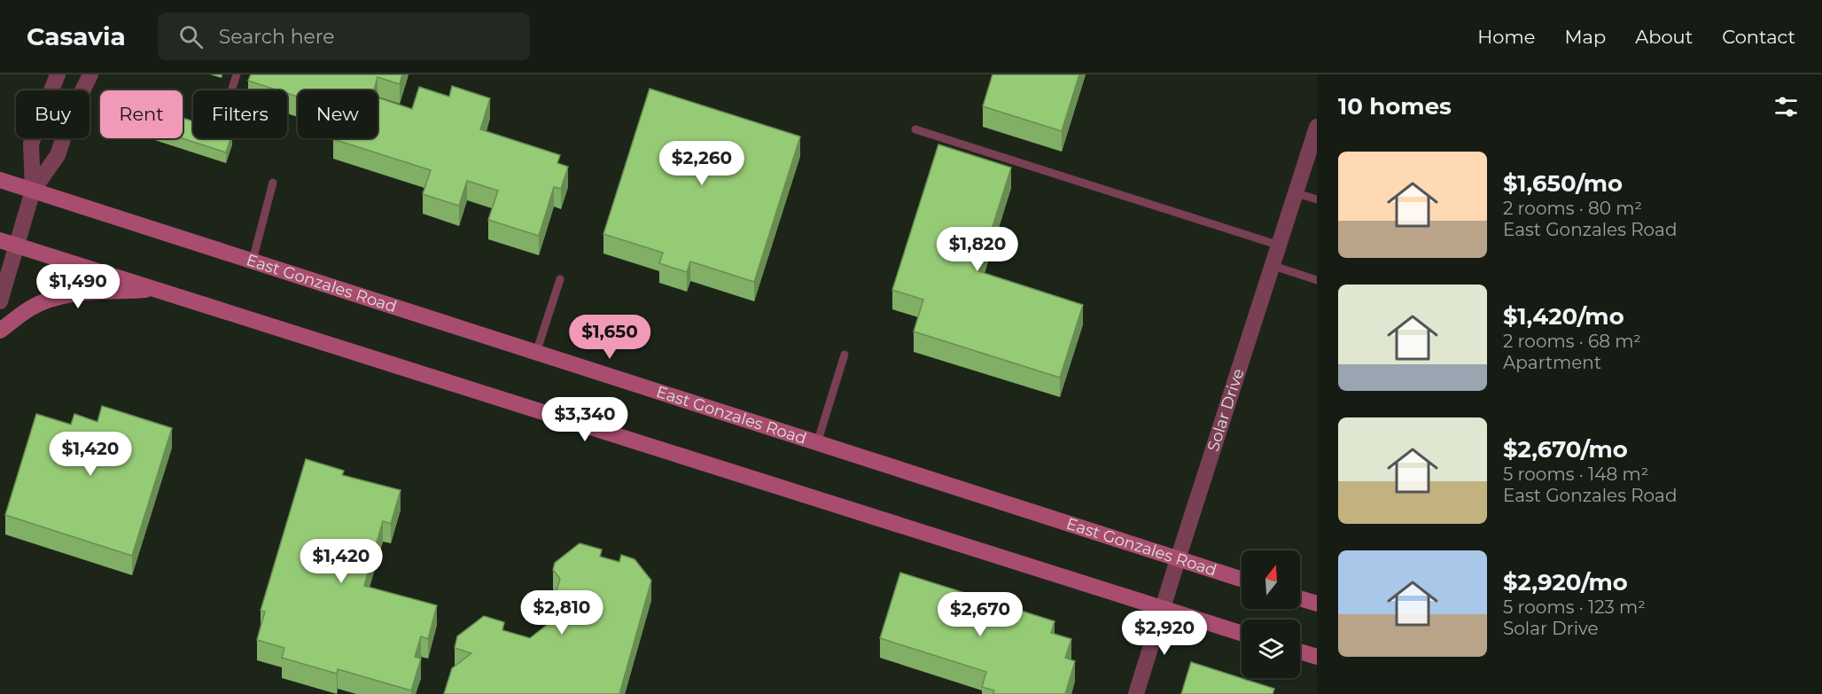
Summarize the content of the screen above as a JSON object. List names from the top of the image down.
{
  "streets": {
    "main road": ["East Gonzales Road"],
    "street": ["Solar Drive"]
  },
  "crossings": [
    ["East Gonzales Road", "Solar Drive"]
  ],
  "north": "top",
  "page": {
    "header": "Casavia",
    "search": "Search here",
    "nav": [
      "Home",
      "Map",
      "About",
      "Contact"
    ],
    "heading": "10 homes",
    "chip": [
      "Buy",
      "Rent",
      "Filters",
      "New"
    ],
    "list": [
      {
        "name": "$1,650/mo",
        "note": "2 rooms · 80 m² · East Gonzales Road"
      },
      {
        "name": "$1,420/mo",
        "note": "2 rooms · 68 m² · Apartment"
      },
      {
        "name": "$2,670/mo",
        "note": "5 rooms · 148 m² · East Gonzales Road"
      },
      {
        "name": "$2,920/mo",
        "note": "5 rooms · 123 m² · Solar Drive"
      }
    ],
    "price": [
      "$2,260",
      "$1,820",
      "$1,490",
      "$1,650",
      "$3,340",
      "$1,420",
      "$1,420",
      "$2,810",
      "$2,670",
      "$2,920"
    ]
  }
}
